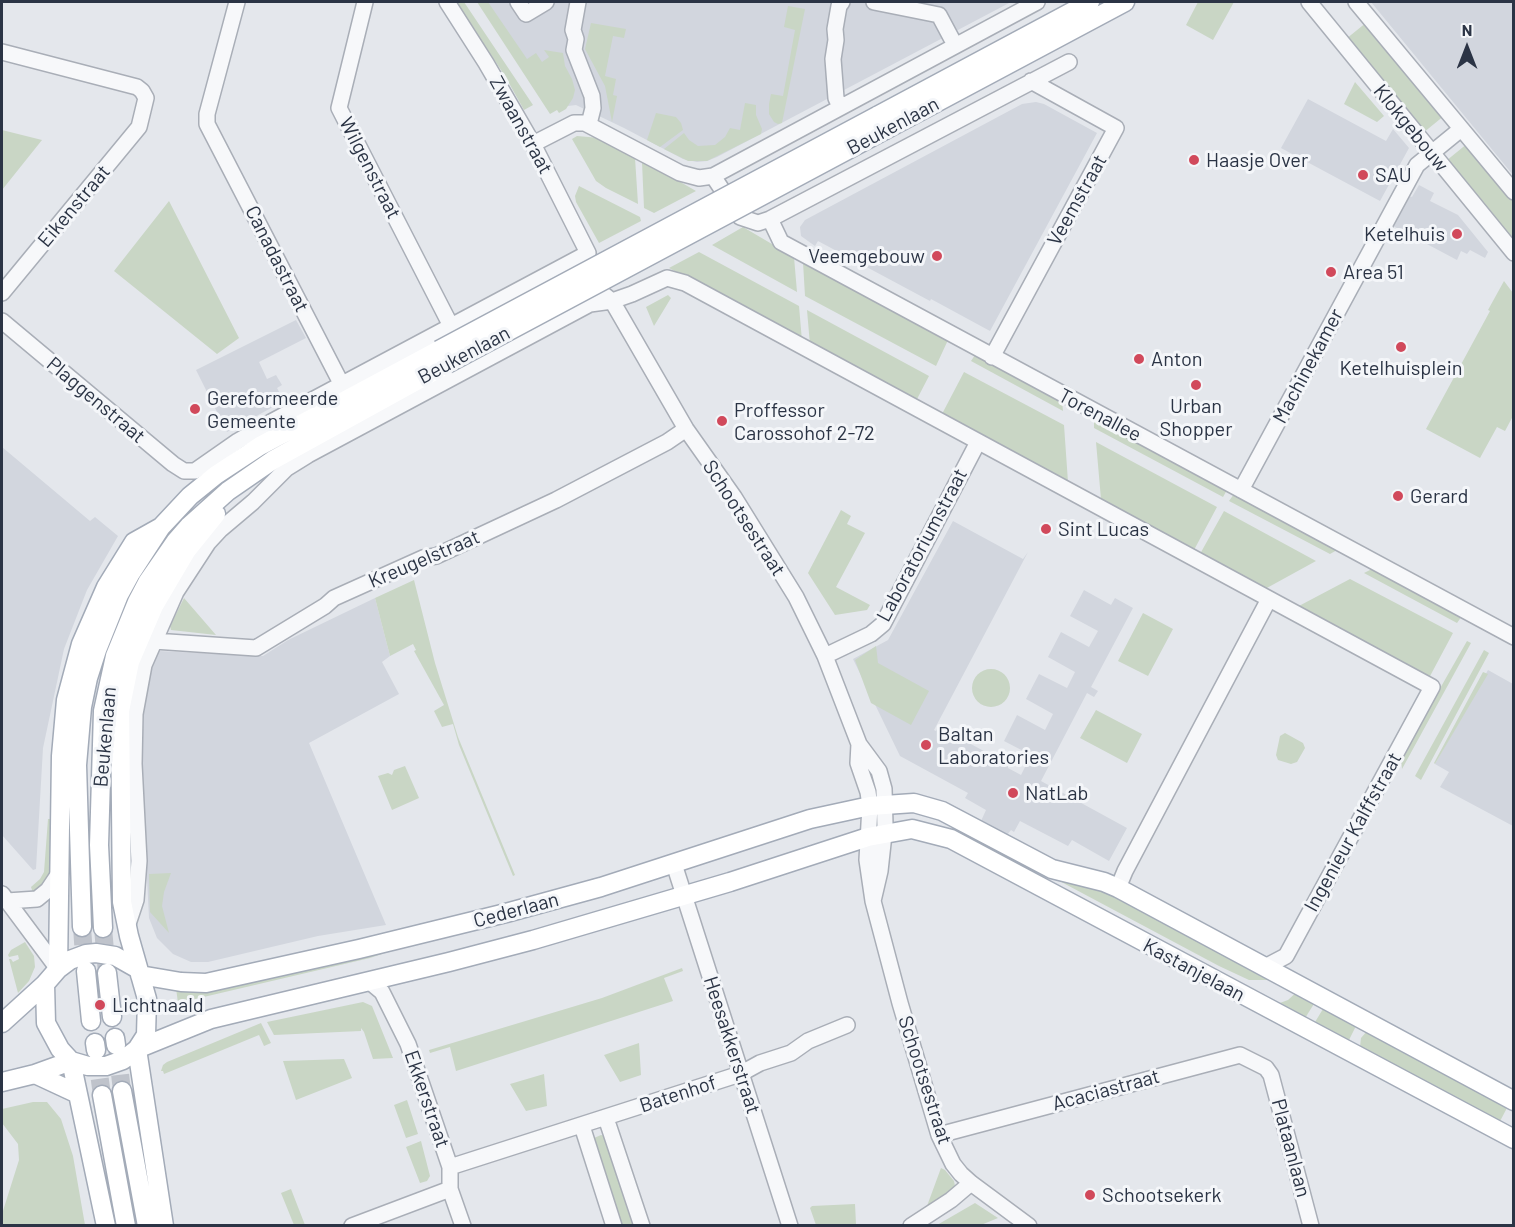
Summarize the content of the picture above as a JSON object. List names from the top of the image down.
{
  "streets": {
    "main road": ["Beukenlaan", "Cederlaan", "Kastanjelaan"],
    "street": [
      "Zwaanstraat",
      "Klokgebouw",
      "Wilgenstraat",
      "Veemstraat",
      "Eikenstraat",
      "Canadastraat",
      "Machinekamer",
      "Plaggenstraat",
      "Torenallee",
      "Schootsestraat",
      "Laboratoriumstraat",
      "Kreugelstraat",
      "Ingenieur Kalffstraat",
      "Heesakkerstraat",
      "Acaciastraat",
      "Batenhof",
      "Ekkerstraat",
      "Plataanlaan"
    ]
  },
  "crossings": [
    ["Zwaanstraat", "Beukenlaan"],
    ["Zwaanstraat", "Schootsestraat"],
    ["Beukenlaan", "Wilgenstraat"],
    ["Beukenlaan", "Veemstraat"],
    ["Beukenlaan", "Canadastraat"],
    ["Beukenlaan", "Plaggenstraat"],
    ["Beukenlaan", "Torenallee"],
    ["Beukenlaan", "Schootsestraat"],
    ["Beukenlaan", "Kreugelstraat"],
    ["Klokgebouw", "Machinekamer"],
    ["Veemstraat", "Torenallee"],
    ["Machinekamer", "Torenallee"],
    ["Schootsestraat", "Laboratoriumstraat"],
    ["Schootsestraat", "Kreugelstraat"],
    ["Schootsestraat", "Cederlaan"],
    ["Schootsestraat", "Kastanjelaan"],
    ["Schootsestraat", "Acaciastraat"],
    ["Ingenieur Kalffstraat", "Kastanjelaan"],
    ["Cederlaan", "Kastanjelaan"],
    ["Cederlaan", "Heesakkerstraat"],
    ["Cederlaan", "Ekkerstraat"],
    ["Heesakkerstraat", "Batenhof"],
    ["Acaciastraat", "Plataanlaan"],
    ["Batenhof", "Ekkerstraat"]
  ],
  "places": [
    "Haasje Over",
    "SAU",
    "Ketelhuis",
    "Veemgebouw",
    "Area 51",
    "Ketelhuisplein",
    "Anton",
    "Urban Shopper",
    "Gereformeerde Gemeente",
    "Proffessor Carossohof 2-72",
    "Gerard",
    "Sint Lucas",
    "Baltan Laboratories",
    "NatLab",
    "Lichtnaald",
    "Schootsekerk"
  ],
  "north": "top"
}
